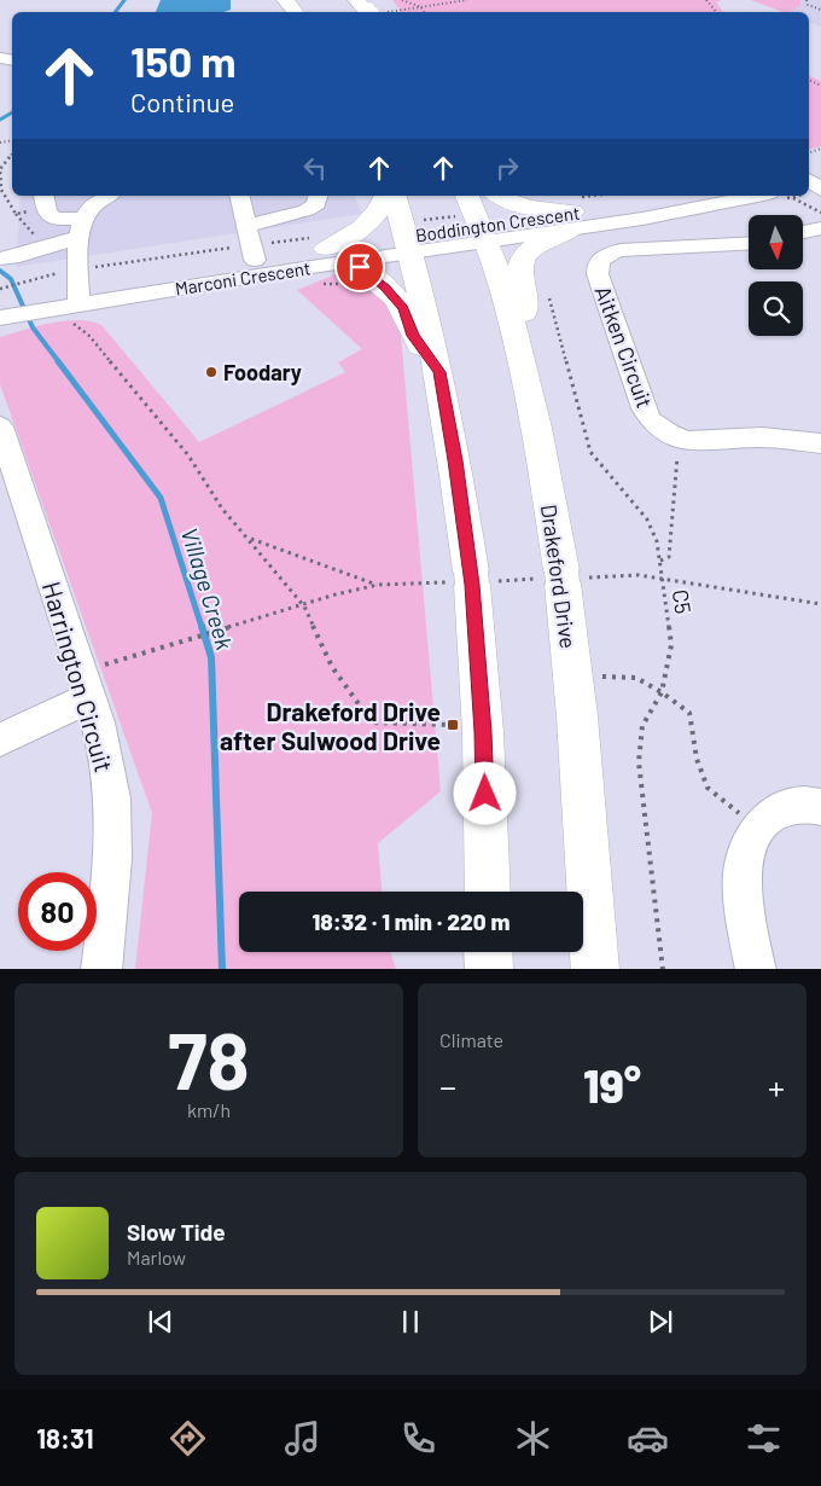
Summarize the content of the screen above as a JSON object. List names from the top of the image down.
{
  "streets": {
    "highway": ["Drakeford Drive"],
    "street": [
      "Boddington Crescent",
      "Marconi Crescent",
      "Aitken Circuit",
      "Harrington Circuit"
    ],
    "path": ["C5"]
  },
  "crossings": [
    ["Boddington Crescent", "Marconi Crescent"],
    ["Boddington Crescent", "Drakeford Drive"],
    ["Marconi Crescent", "Drakeford Drive"]
  ],
  "water": ["Village Creek"],
  "places": {
    "other": ["Foodary"],
    "transit": ["Drakeford Drive after Sulwood Drive"]
  },
  "north": "bottom",
  "page": {
    "turn": ["150 m", "Continue"],
    "limit": "80",
    "trip": "18:32 · 1 min · 220 m",
    "tile": [
      ["78", "km/h"],
      "Climate"
    ],
    "heat": ["−", "19°", "+"],
    "song": ["Slow Tide", "Marlow"],
    "tabs": "18:31"
  }
}
